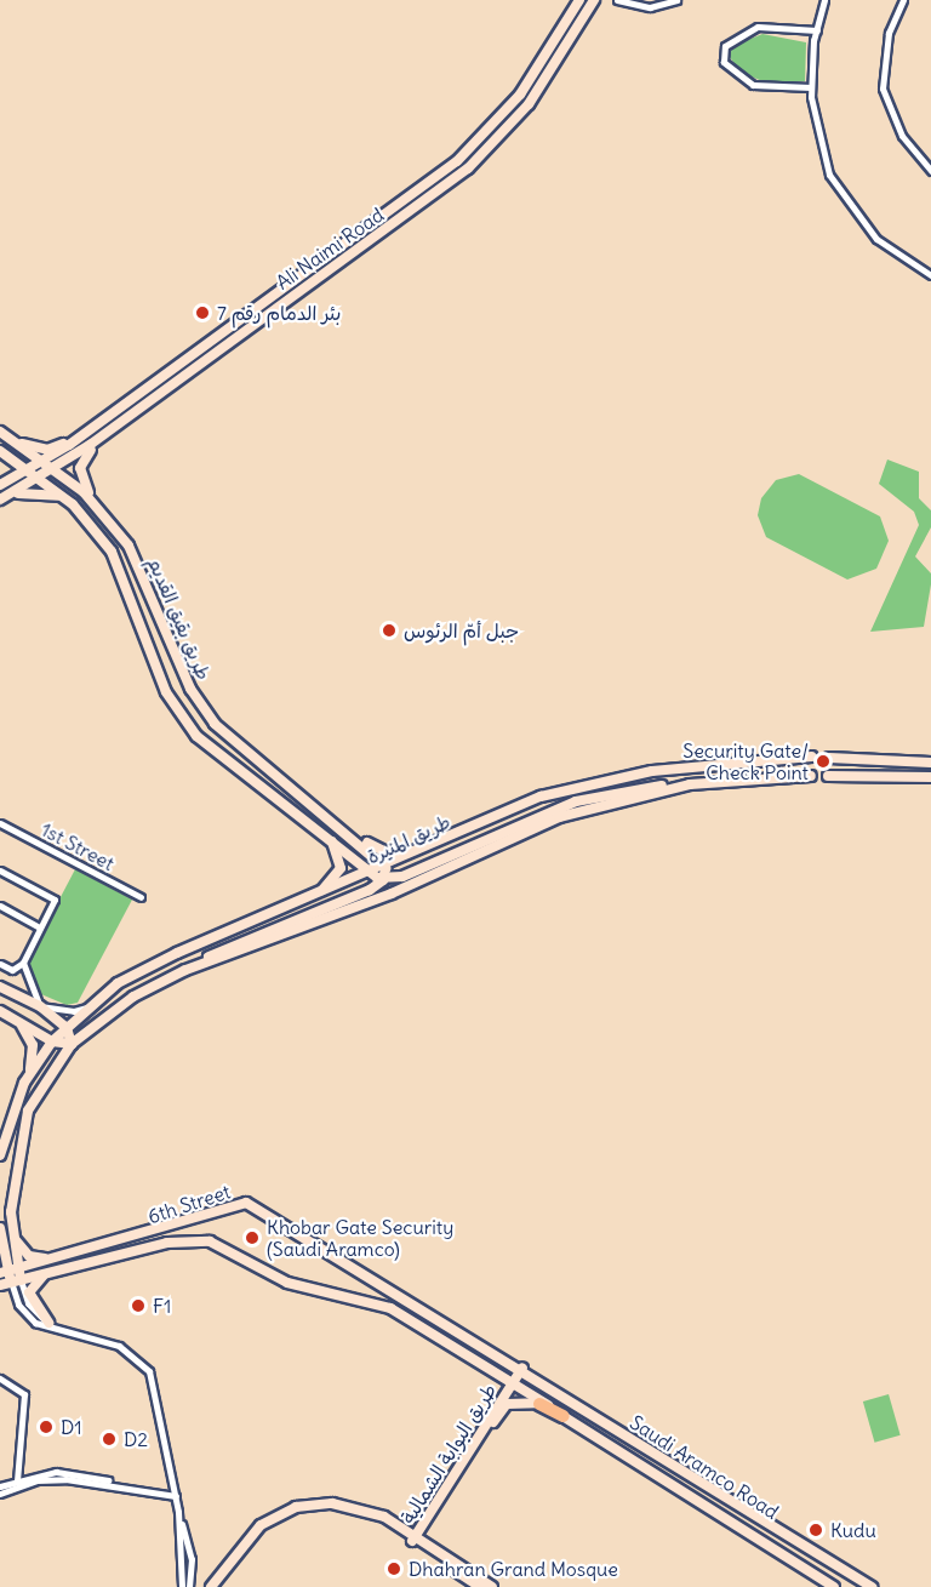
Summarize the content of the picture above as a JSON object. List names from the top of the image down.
{
  "streets": {
    "main road": [
      "Ali Naimi Road",
      "طريق بقيق القديم",
      "طريق المنيرة",
      "6th Street",
      "طريق البوابة الشمالية",
      "Saudi Aramco Road"
    ],
    "street": ["1st Street"]
  },
  "crossings": [
    ["Ali Naimi Road", "طريق بقيق القديم"],
    ["طريق بقيق القديم", "طريق المنيرة"],
    ["طريق المنيرة", "6th Street"],
    ["6th Street", "طريق البوابة الشمالية"],
    ["6th Street", "Saudi Aramco Road"],
    ["طريق البوابة الشمالية", "Saudi Aramco Road"]
  ],
  "places": [
    "بئر الدمام رقم 7",
    "جبل أمّ الرئوس",
    "Security Gate/ Check Point",
    "Khobar Gate Security (Saudi Aramco)",
    "F1",
    "D1",
    "D2",
    "Kudu",
    "Dhahran Grand Mosque"
  ]
}
